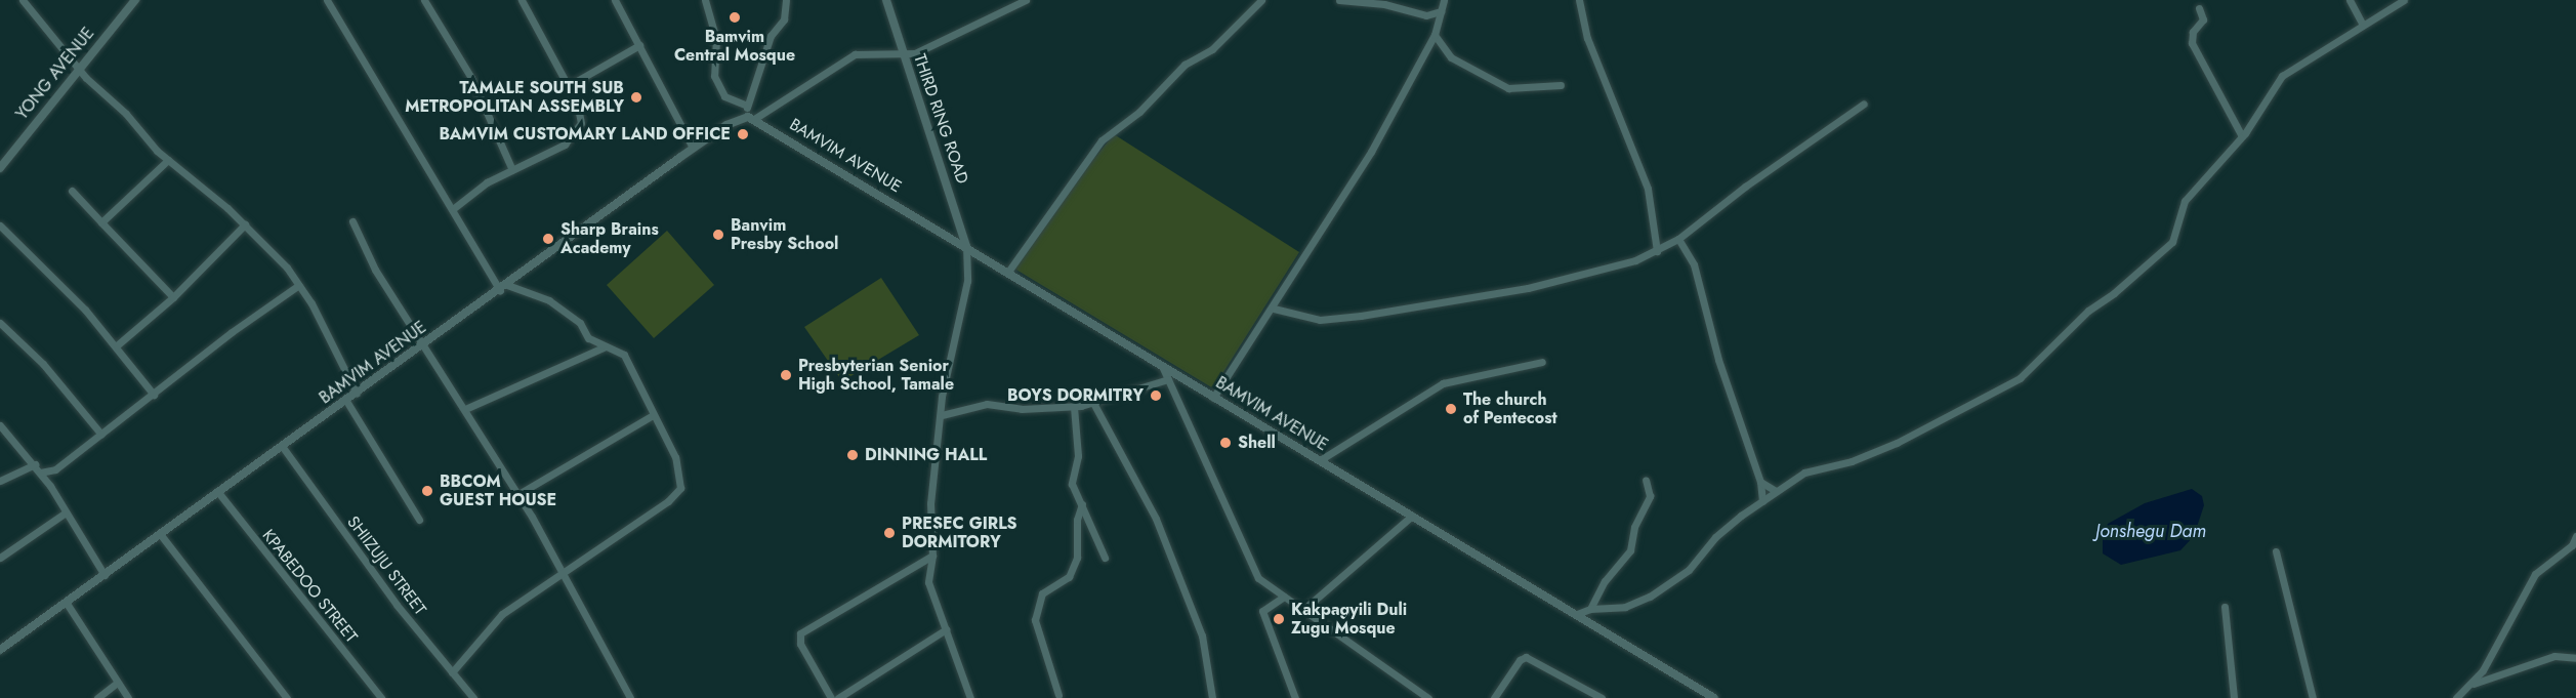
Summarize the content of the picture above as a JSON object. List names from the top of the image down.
{
  "streets": {
    "street": [
      "YONG AVENUE",
      "THIRD RING ROAD",
      "BAMVIM AVENUE",
      "SHIIZUJU STREET",
      "KPABEDOO STREET"
    ]
  },
  "crossings": [
    ["THIRD RING ROAD", "BAMVIM AVENUE"],
    ["BAMVIM AVENUE", "SHIIZUJU STREET"],
    ["BAMVIM AVENUE", "KPABEDOO STREET"]
  ],
  "water": ["Jonshegu Dam"],
  "places": [
    "Bamvim Central Mosque",
    "TAMALE SOUTH SUB METROPOLITAN ASSEMBLY",
    "BAMVIM CUSTOMARY LAND OFFICE",
    "Banvim Presby School",
    "Sharp Brains Academy",
    "Presbyterian Senior High School, Tamale",
    "BOYS DORMITRY",
    "The church of Pentecost",
    "Shell",
    "DINNING HALL",
    "BBCOM GUEST HOUSE",
    "PRESEC GIRLS DORMITORY",
    "Kakpagyili Duli Zugu Mosque"
  ]
}
